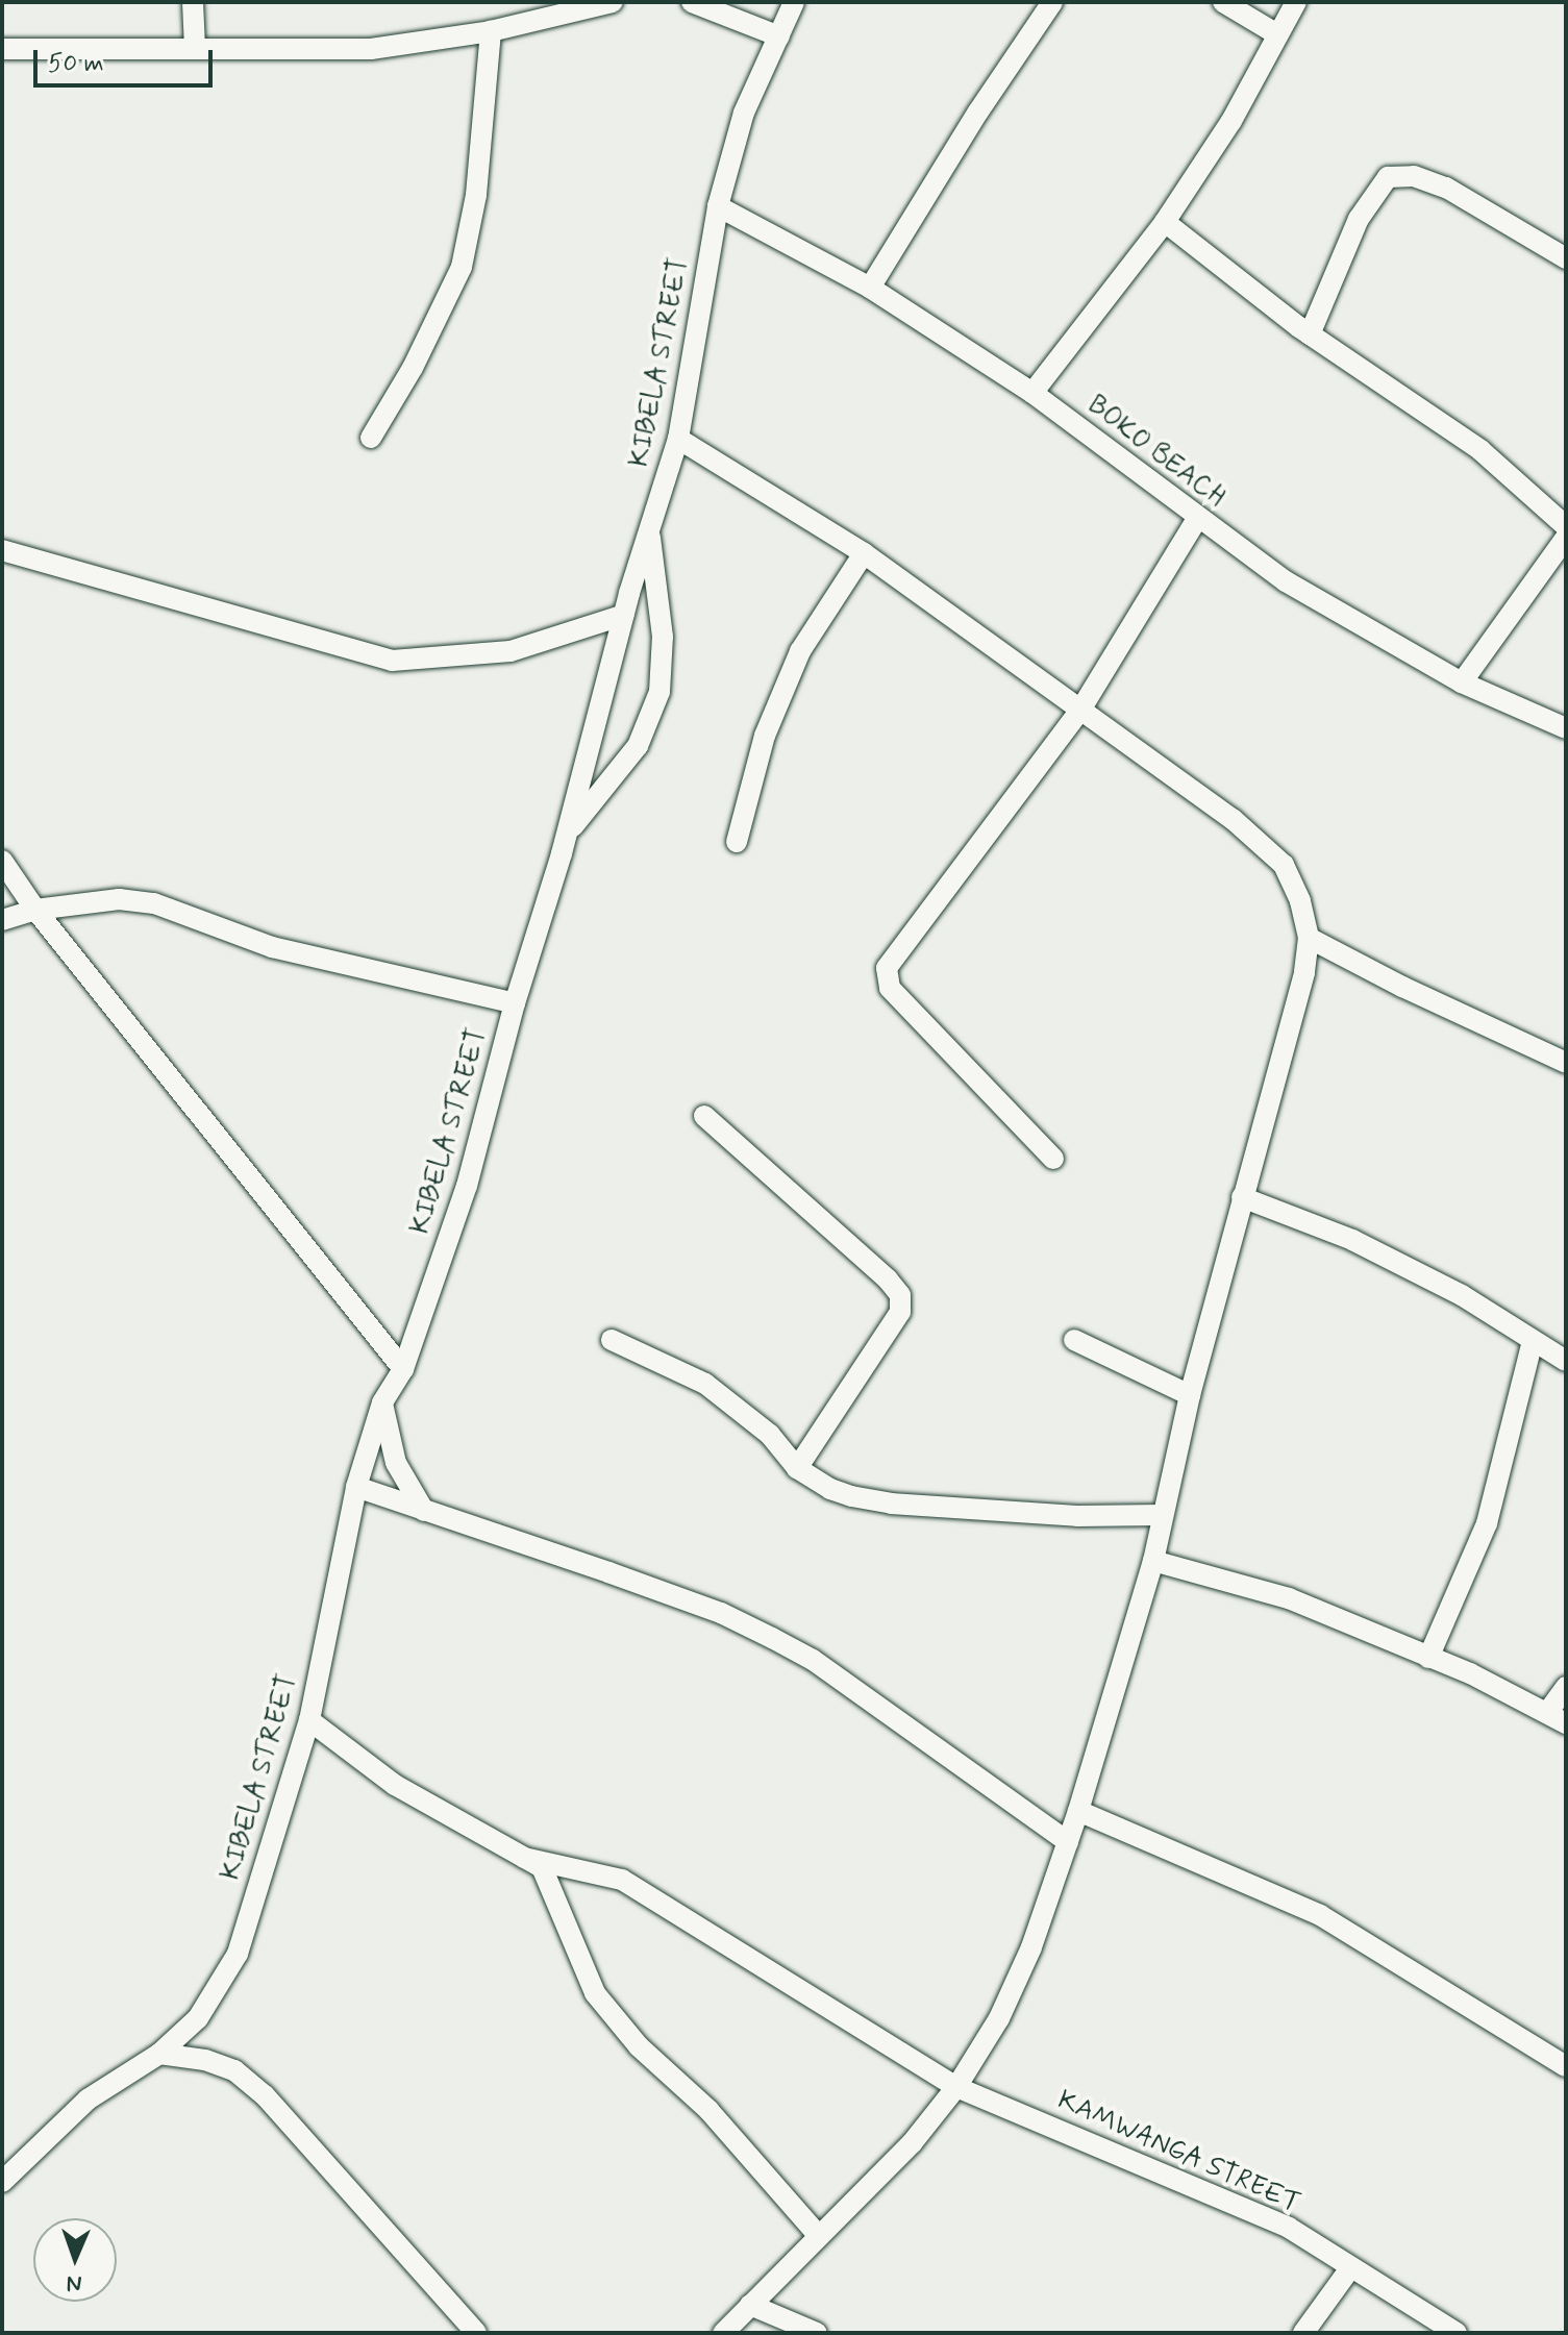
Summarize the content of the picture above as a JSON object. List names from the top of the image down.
{
  "streets": {
    "street": ["KIBELA STREET", "BOKO BEACH", "KAMWANGA STREET"]
  },
  "crossings": [
    ["KIBELA STREET", "BOKO BEACH"]
  ],
  "scale_bar": "50 m",
  "north": "bottom"
}
